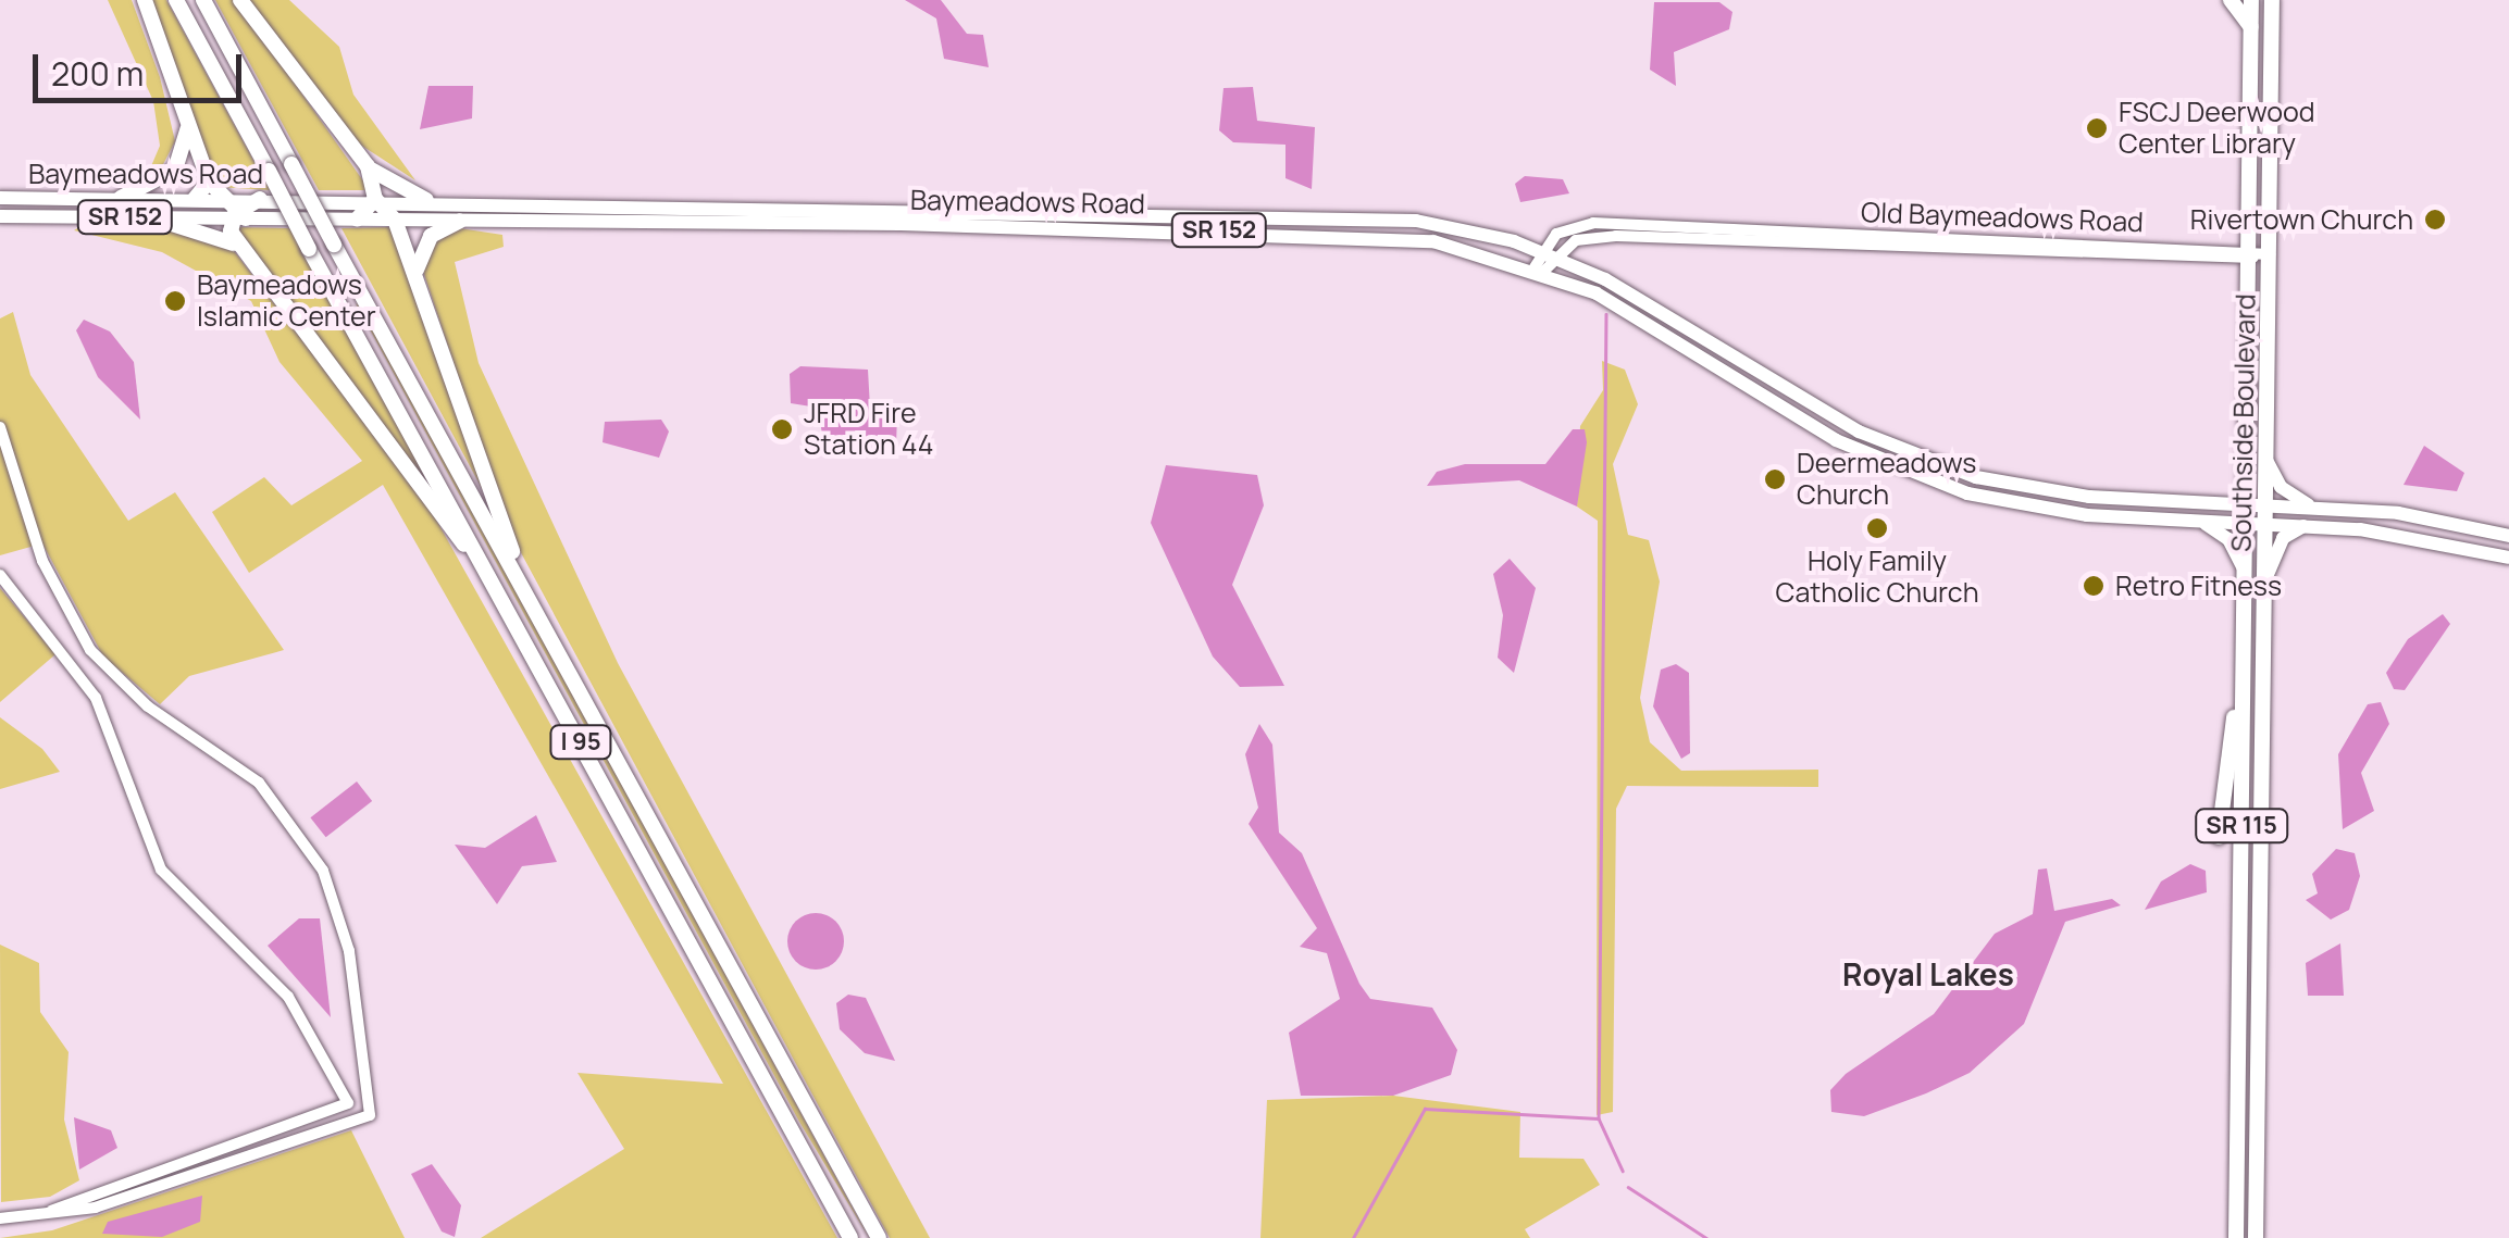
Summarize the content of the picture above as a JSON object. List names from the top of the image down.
{
  "streets": {
    "highway": ["Southside Boulevard", "I 95", "SR 115"],
    "main road": ["Baymeadows Road", "SR 152"],
    "street": ["Old Baymeadows Road"]
  },
  "crossings": [
    ["Baymeadows Road", "Old Baymeadows Road"],
    ["Baymeadows Road", "Southside Boulevard"],
    ["Old Baymeadows Road", "Southside Boulevard"]
  ],
  "districts": ["Royal Lakes"],
  "places": [
    "FSCJ Deerwood Center Library",
    "Rivertown Church",
    "Baymeadows Islamic Center",
    "JFRD Fire Station 44",
    "Deermeadows Church",
    "Holy Family Catholic Church",
    "Retro Fitness"
  ],
  "scale_bar": "200 m"
}
